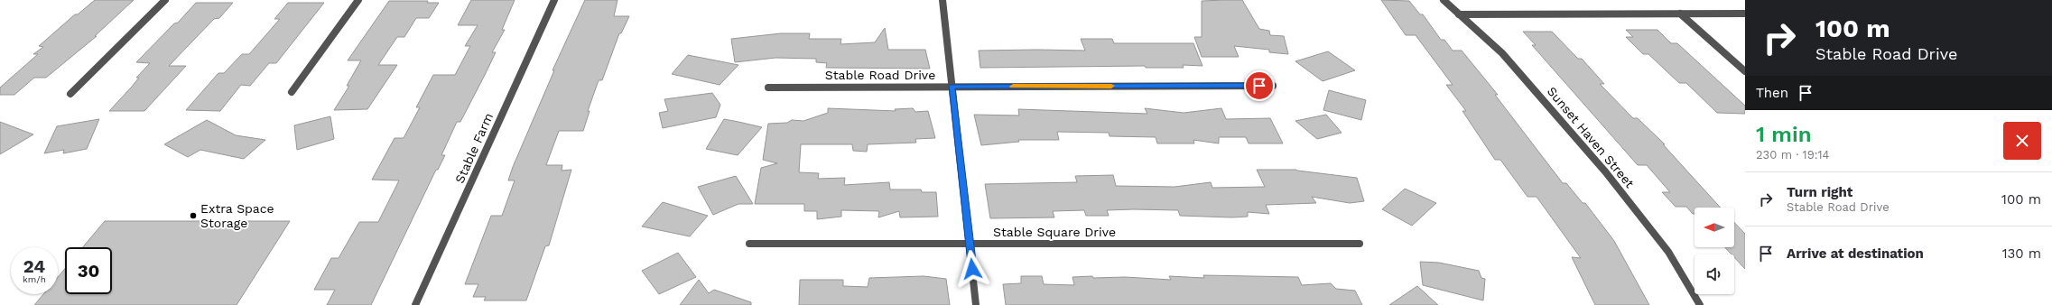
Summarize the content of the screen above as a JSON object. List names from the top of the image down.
{
  "streets": {
    "street": [
      "Stable Road Drive",
      "Sunset Haven Street",
      "Stable Farm",
      "Stable Square Drive"
    ]
  },
  "places": ["Extra Space Storage"],
  "north": "left",
  "page": {
    "turn": ["100 m", "Stable Road Drive"],
    "then": "Then",
    "heading": ["1 min", "230 m · 19:14"],
    "list": [
      {
        "name": "Turn right",
        "note": "Stable Road Drive",
        "value": "100 m"
      },
      {
        "name": "Arrive at destination",
        "value": "130 m"
      }
    ],
    "speed": "24 km/h",
    "limit": "30"
  }
}
